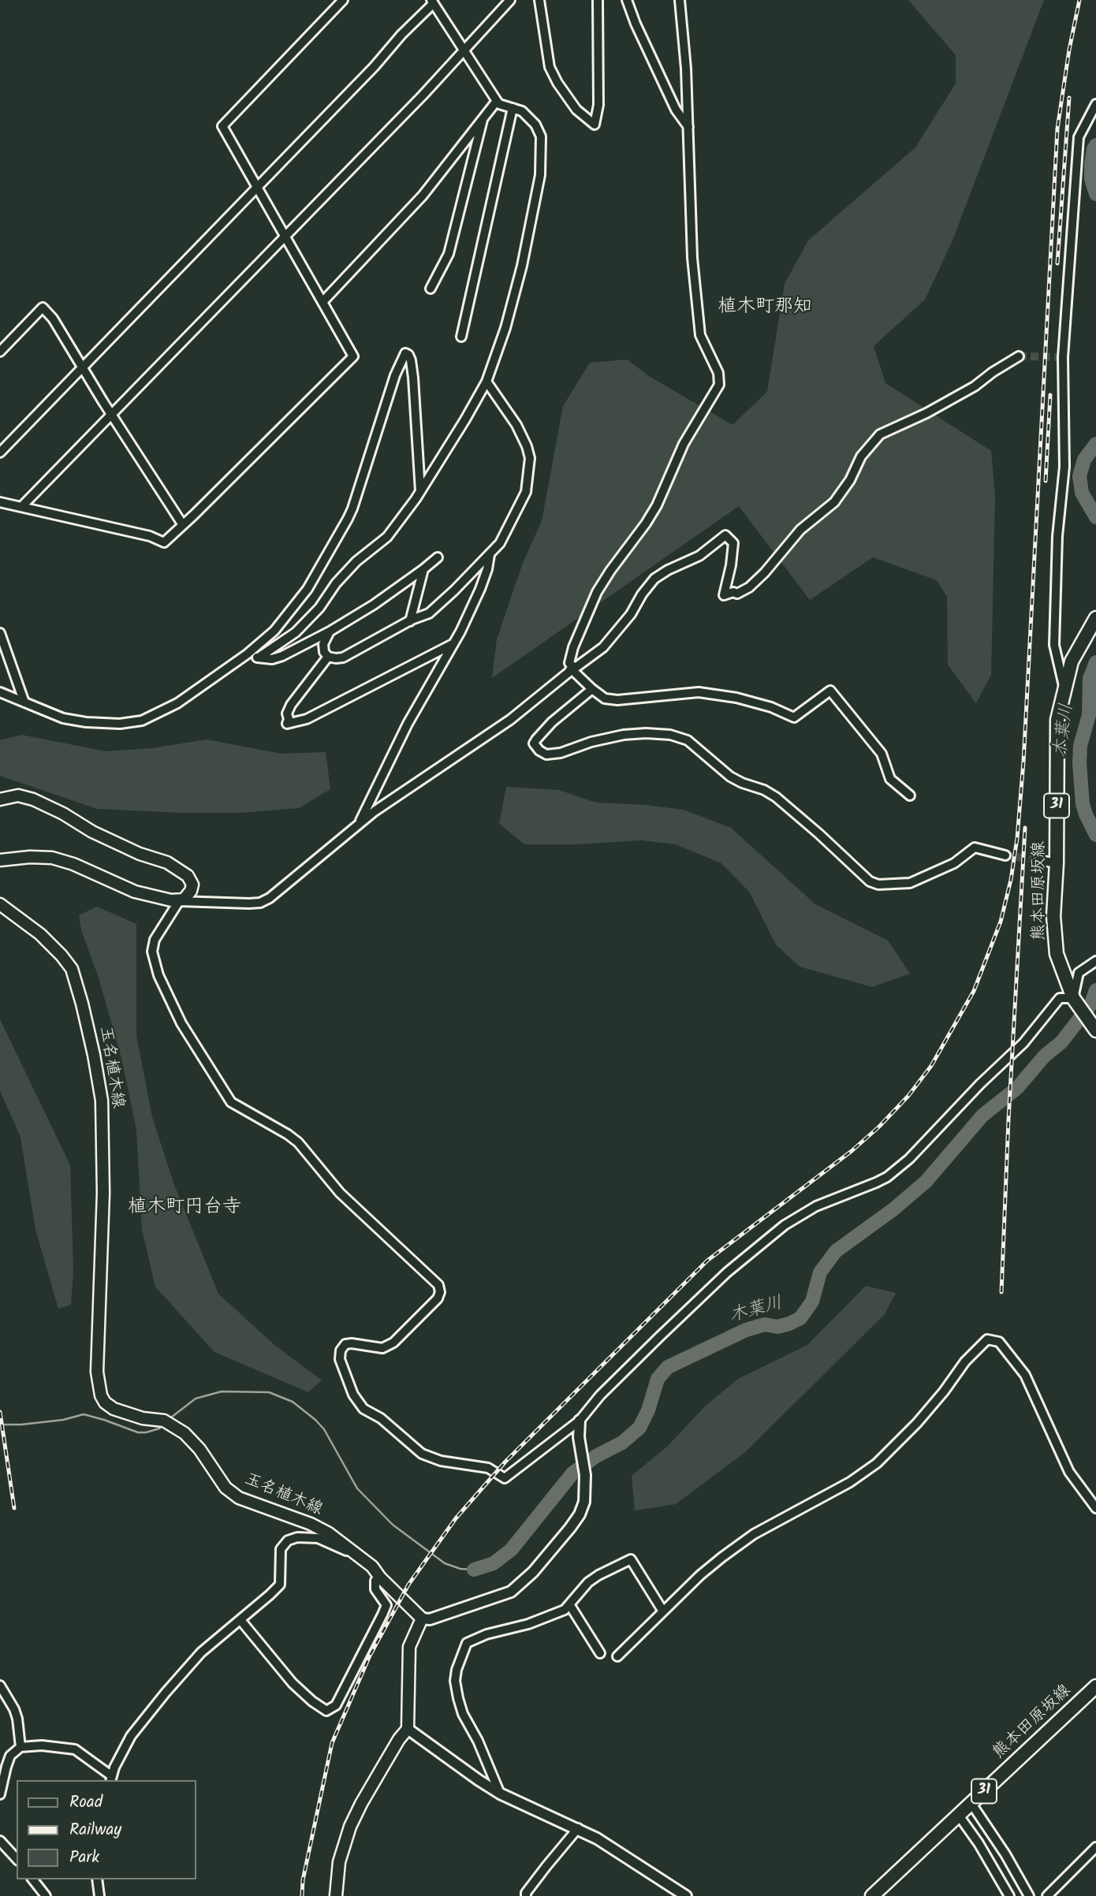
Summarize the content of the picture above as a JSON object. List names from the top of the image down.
{
  "streets": {
    "main road": ["31", "熊本田原坂線", "玉名植木線"]
  },
  "districts": ["植木町那知", "植木町円台寺"],
  "water": ["木葉川"],
  "legend": ["Road", "Railway", "Park"]
}
